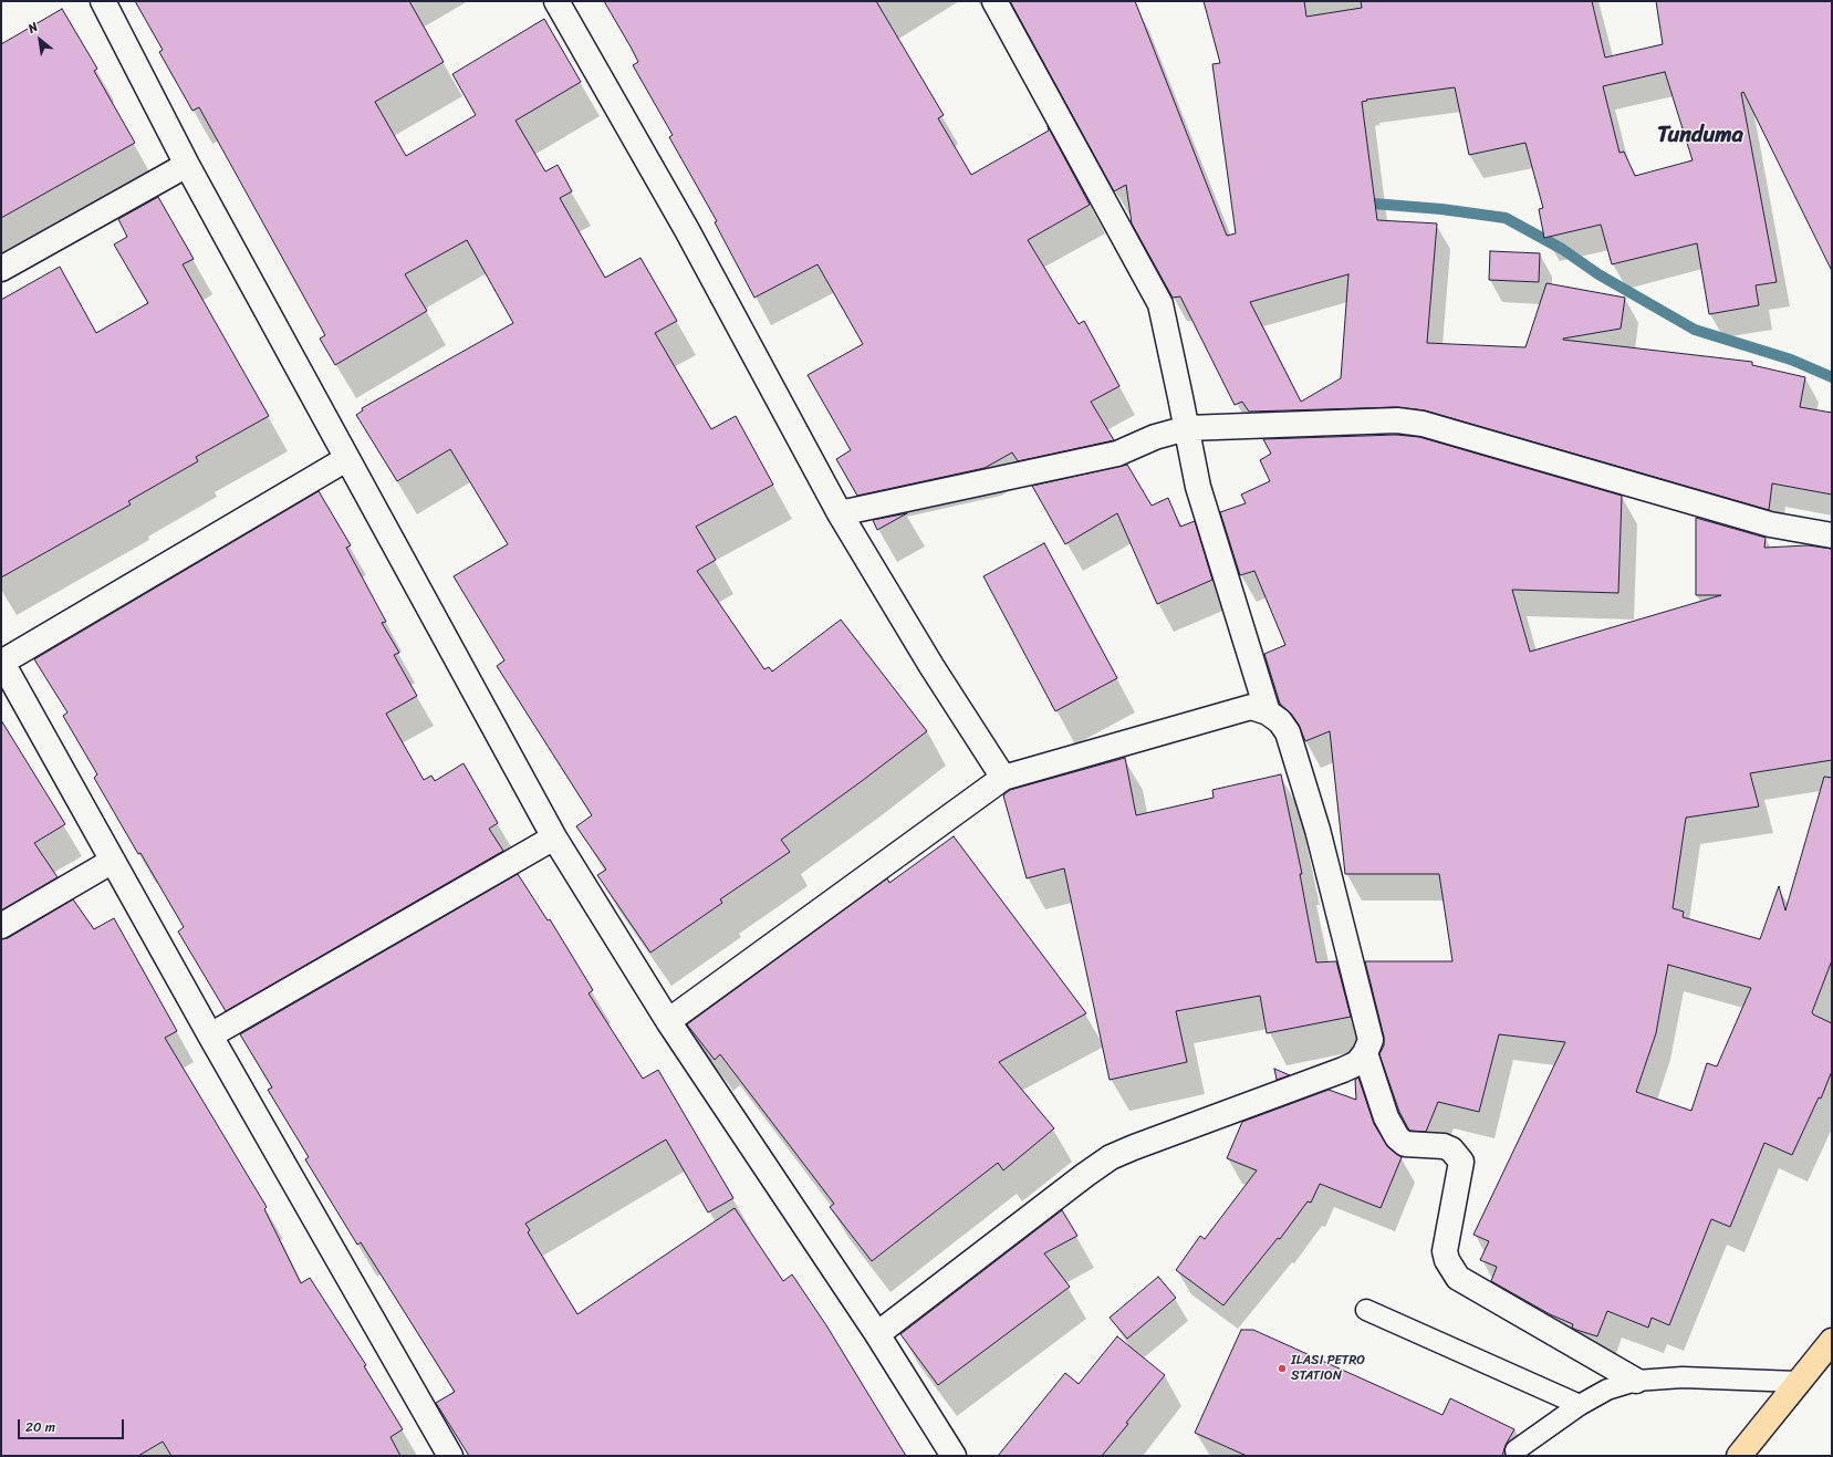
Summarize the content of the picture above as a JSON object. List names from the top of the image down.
{
  "districts": ["Tunduma"],
  "places": ["ILASI PETRO STATION"],
  "scale_bar": "20 m",
  "north": "top left"
}
